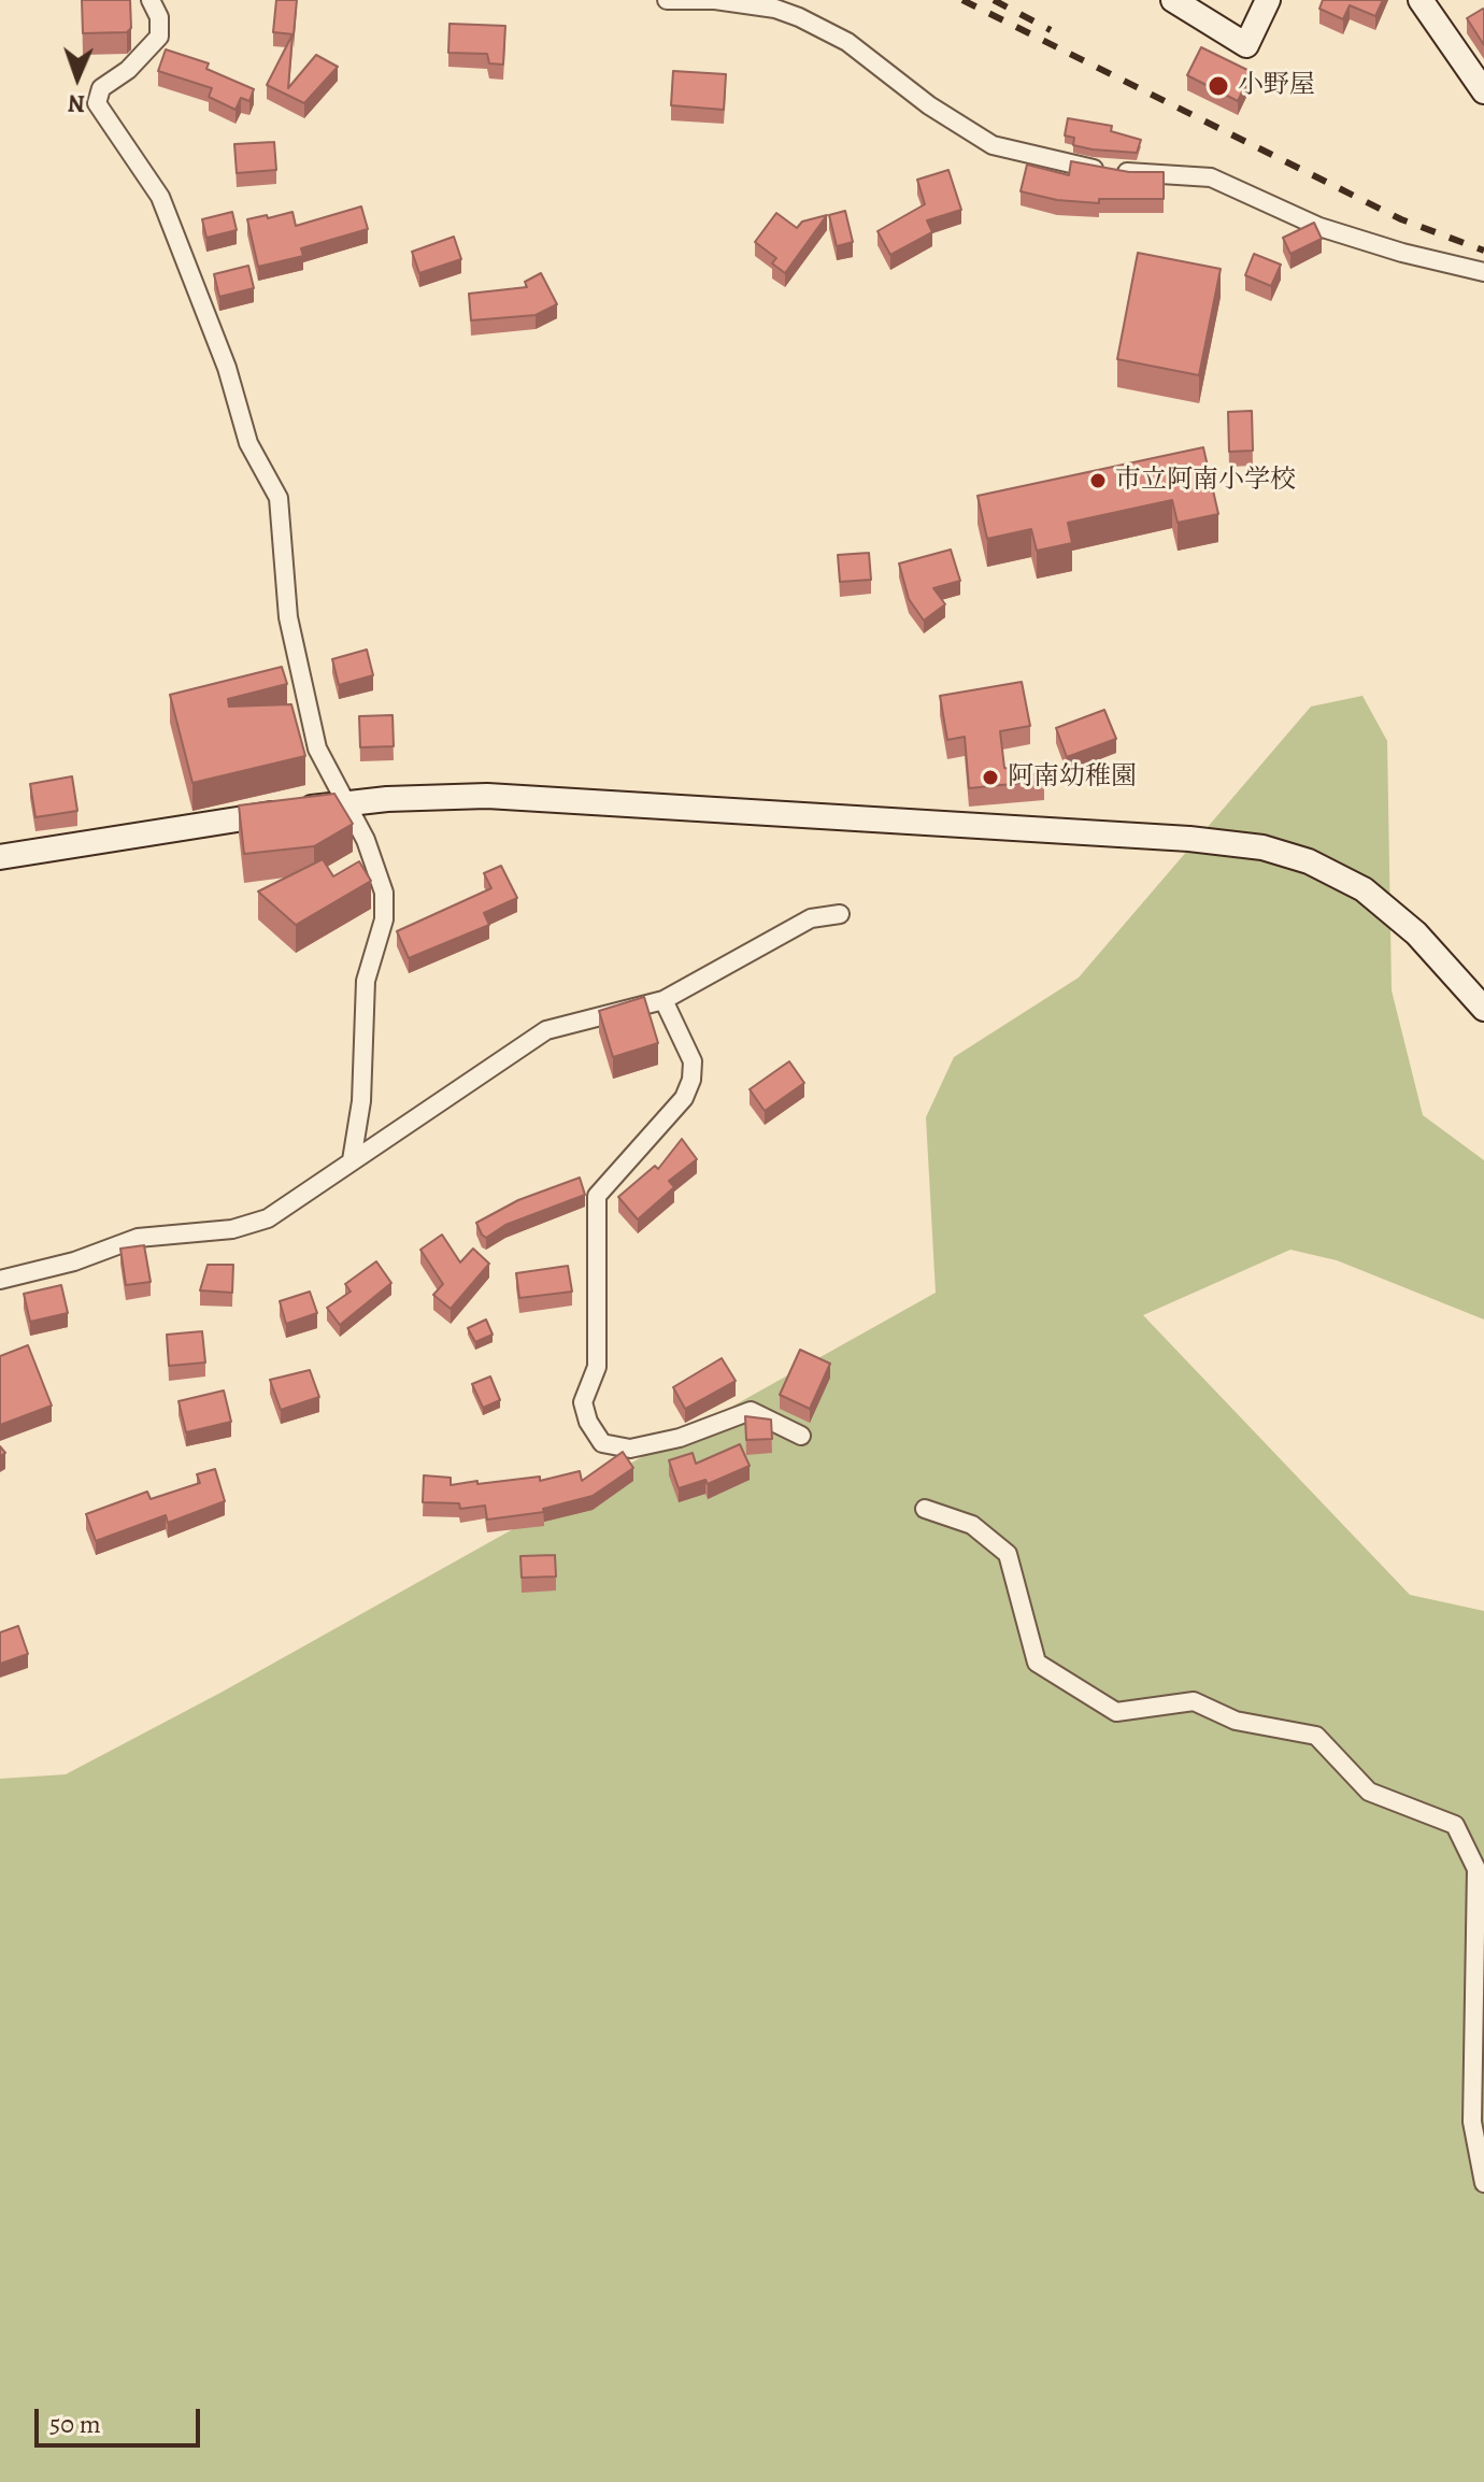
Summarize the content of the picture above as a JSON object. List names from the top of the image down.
{
  "places": ["小野屋", "市立阿南小学校", "阿南幼稚園"],
  "scale_bar": "50 m",
  "north": "bottom"
}
